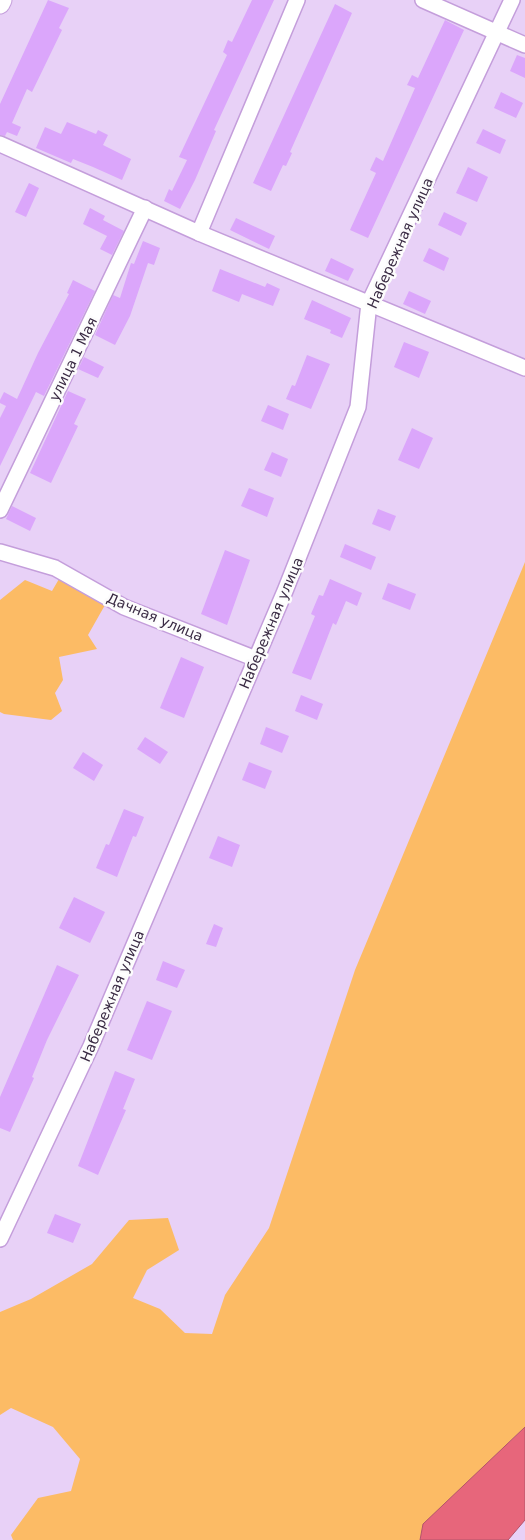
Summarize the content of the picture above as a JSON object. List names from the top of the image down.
{
  "streets": {
    "street": ["Набережная улица", "улица 1 Мая", "Дачная улица"]
  },
  "crossings": [
    ["Набережная улица", "Дачная улица"]
  ]
}
